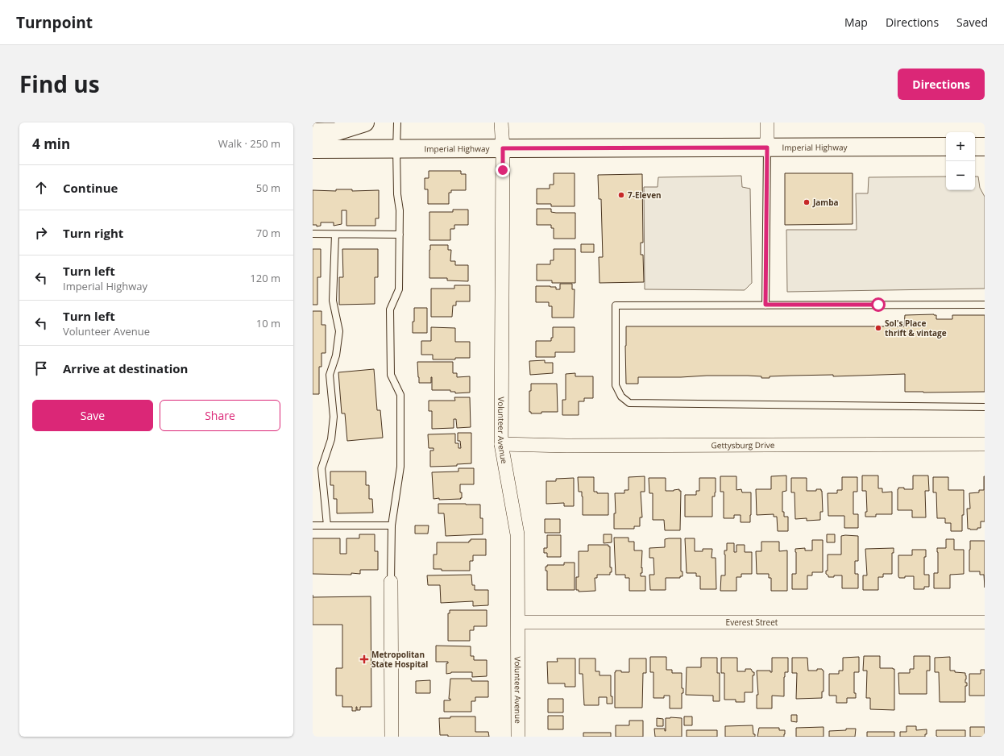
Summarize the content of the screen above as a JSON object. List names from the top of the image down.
{
  "streets": {
    "main road": ["Imperial Highway"],
    "street": ["Volunteer Avenue", "Gettysburg Drive", "Everest Street"]
  },
  "crossings": [
    ["Imperial Highway", "Volunteer Avenue"],
    ["Volunteer Avenue", "Gettysburg Drive"],
    ["Volunteer Avenue", "Everest Street"]
  ],
  "places": {
    "other": ["7-Eleven", "Jamba", "Sol's Place thrift & vintage"],
    "health": ["Metropolitan State Hospital"]
  },
  "page": {
    "header": "Turnpoint",
    "nav": ["Map", "Directions", "Saved"],
    "title": "Find us",
    "buttons": [
      "Directions",
      ["Save", "Share"]
    ],
    "heading": ["4 min", "Walk · 250 m"],
    "map_buttons": ["+", "−"],
    "list": [
      ["Continue", "50 m"],
      ["Turn right", "70 m"],
      ["Turn left", "Imperial Highway", "120 m"],
      ["Turn left", "Volunteer Avenue", "10 m"],
      "Arrive at destination"
    ]
  }
}
